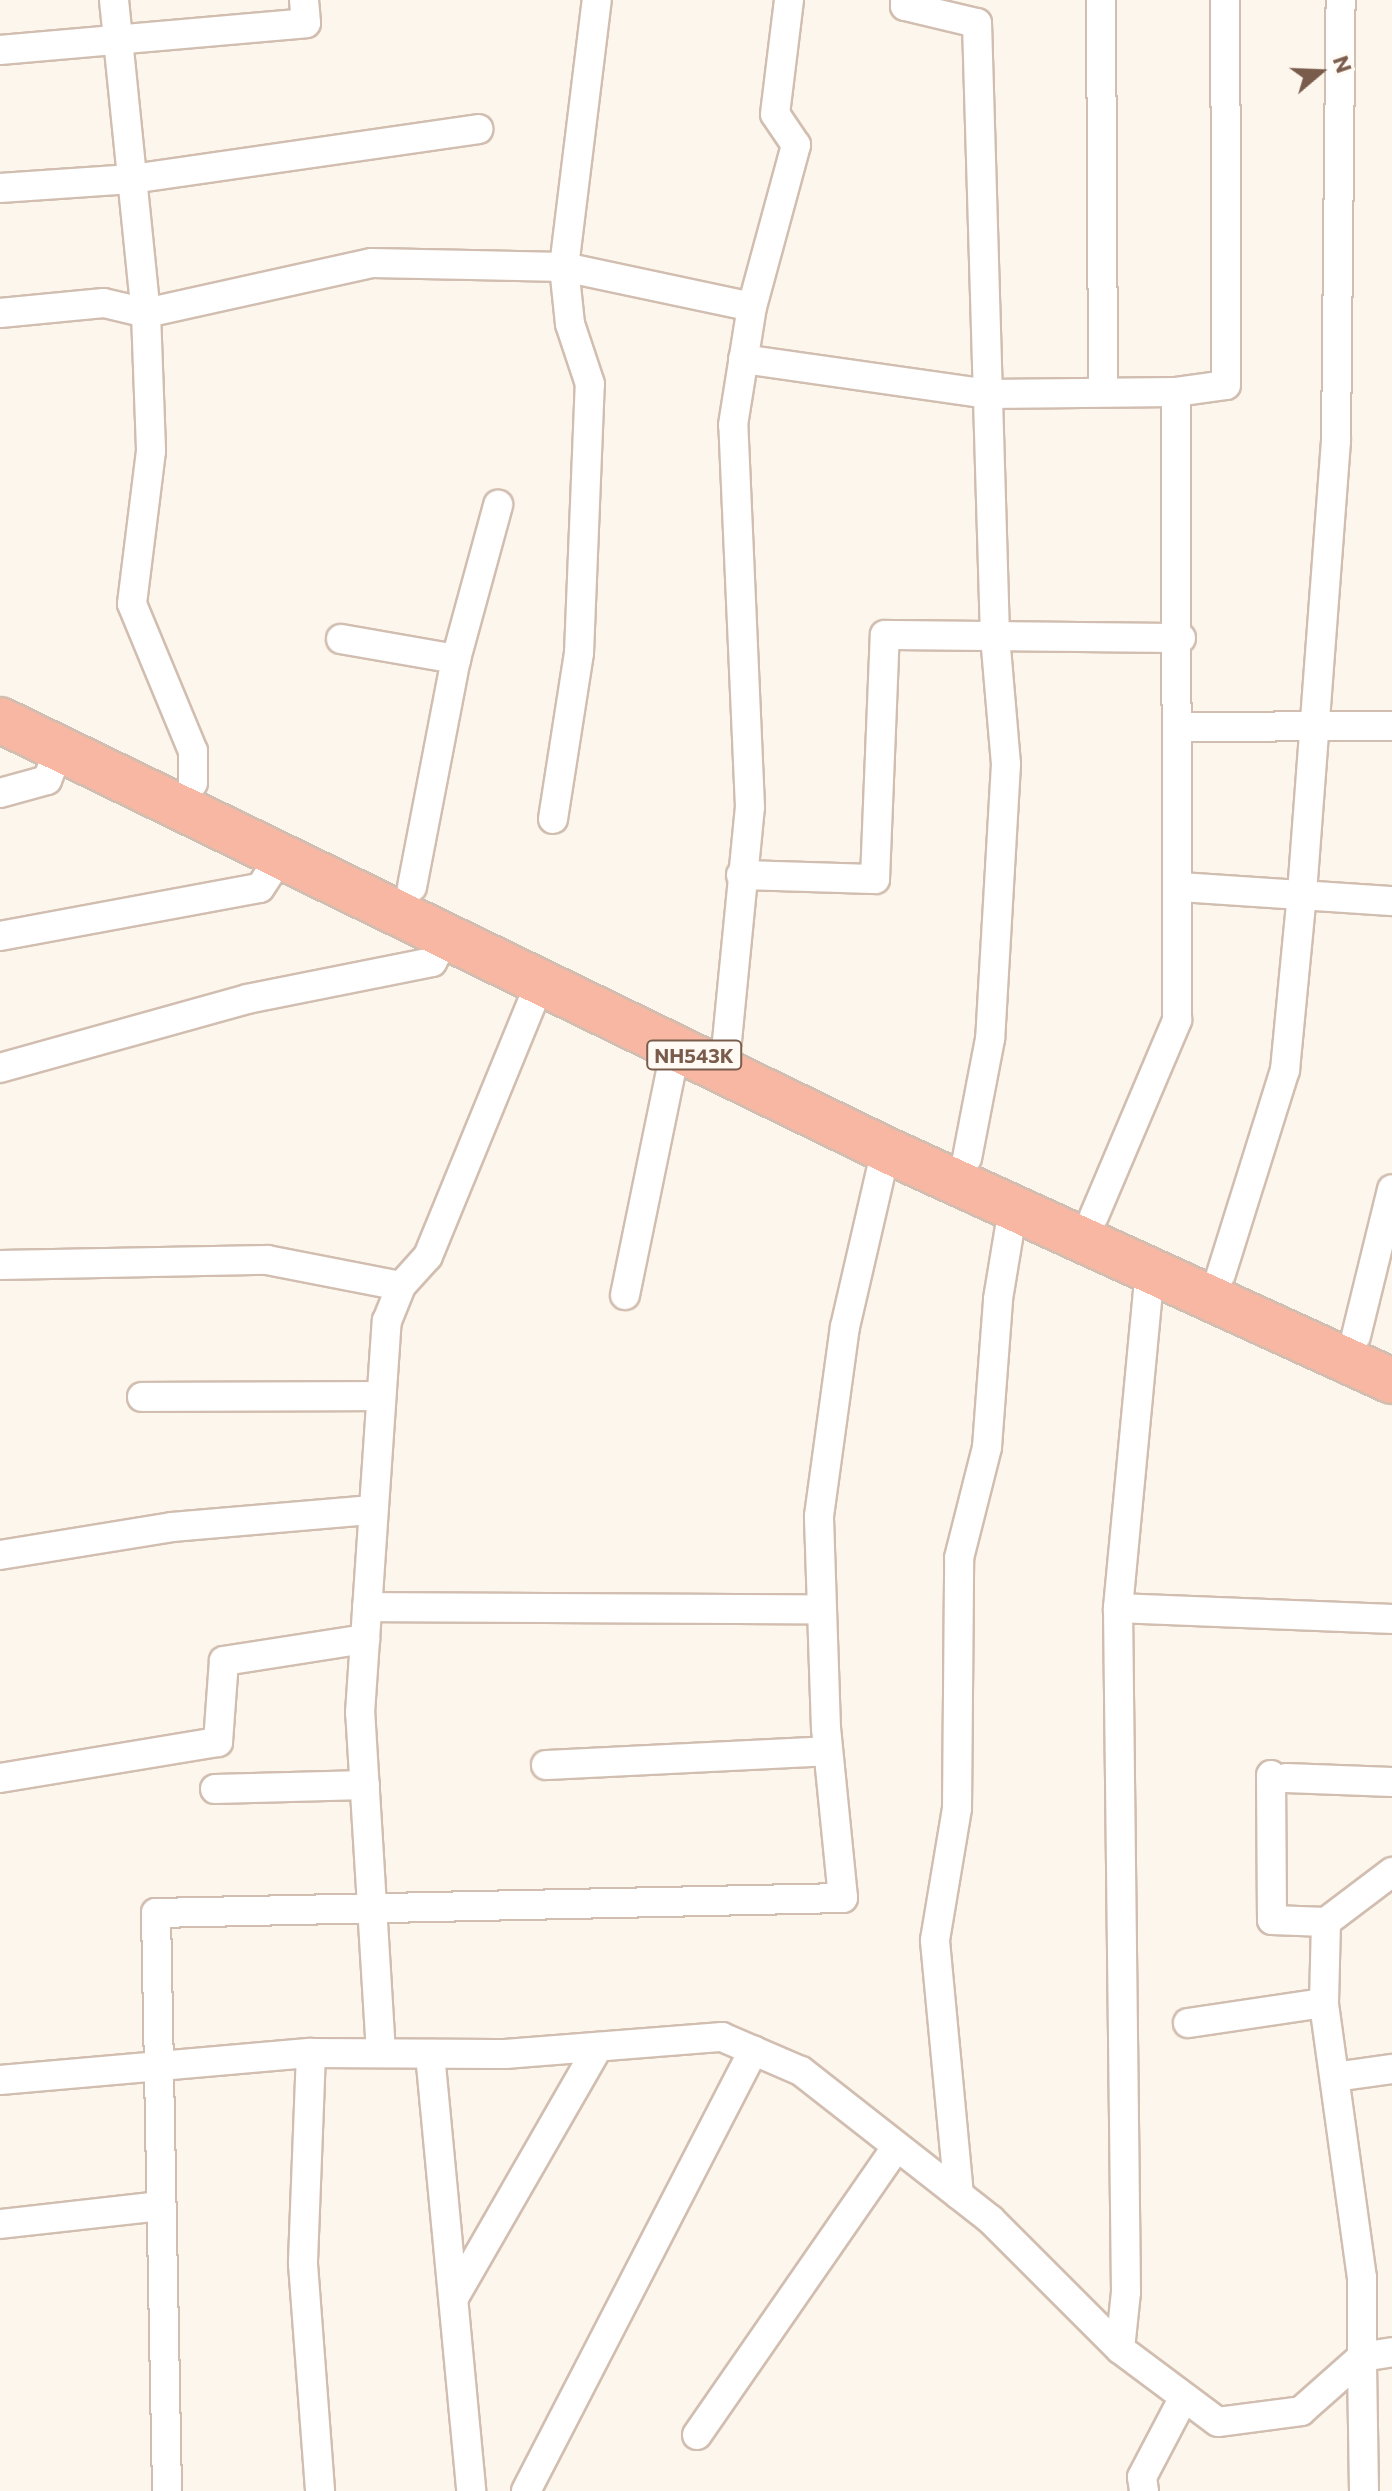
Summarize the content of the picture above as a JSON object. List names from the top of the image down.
{
  "streets": {
    "highway": ["NH543K"]
  },
  "north": "right"
}
